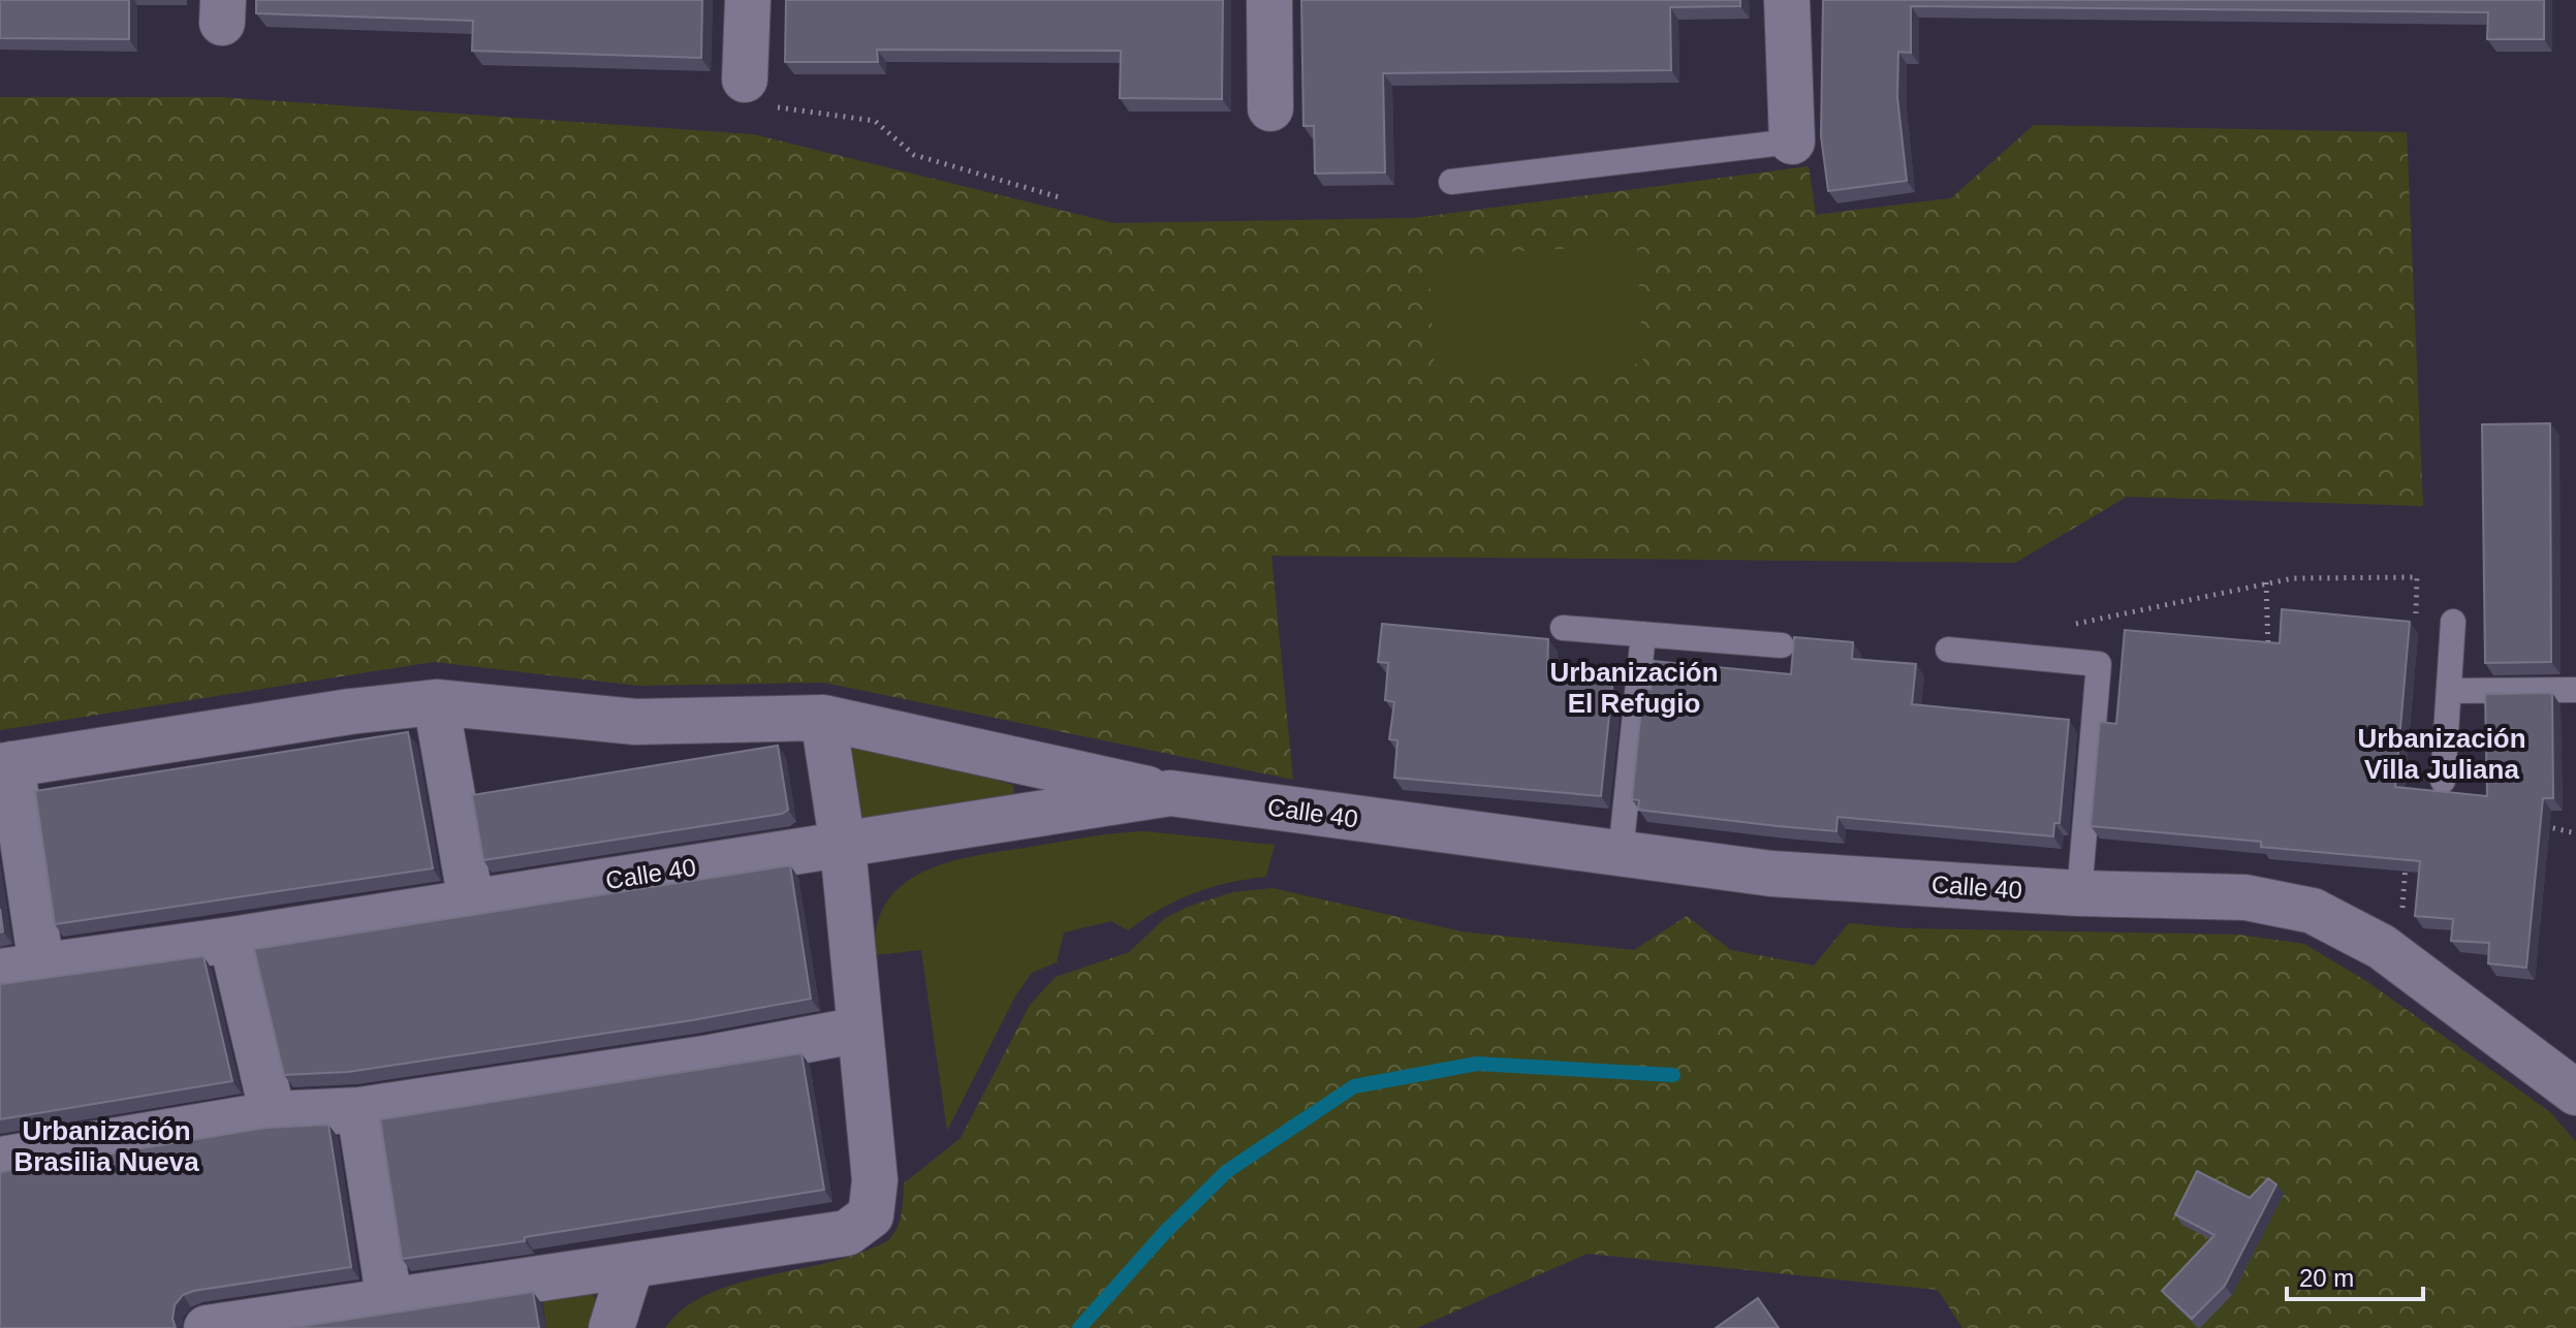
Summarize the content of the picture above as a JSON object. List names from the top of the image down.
{
  "streets": {
    "street": ["Calle 40"]
  },
  "districts": ["Urbanización El Refugio", "Urbanización Villa Juliana", "Urbanización Brasilia Nueva"],
  "scale_bar": "20 m"
}
